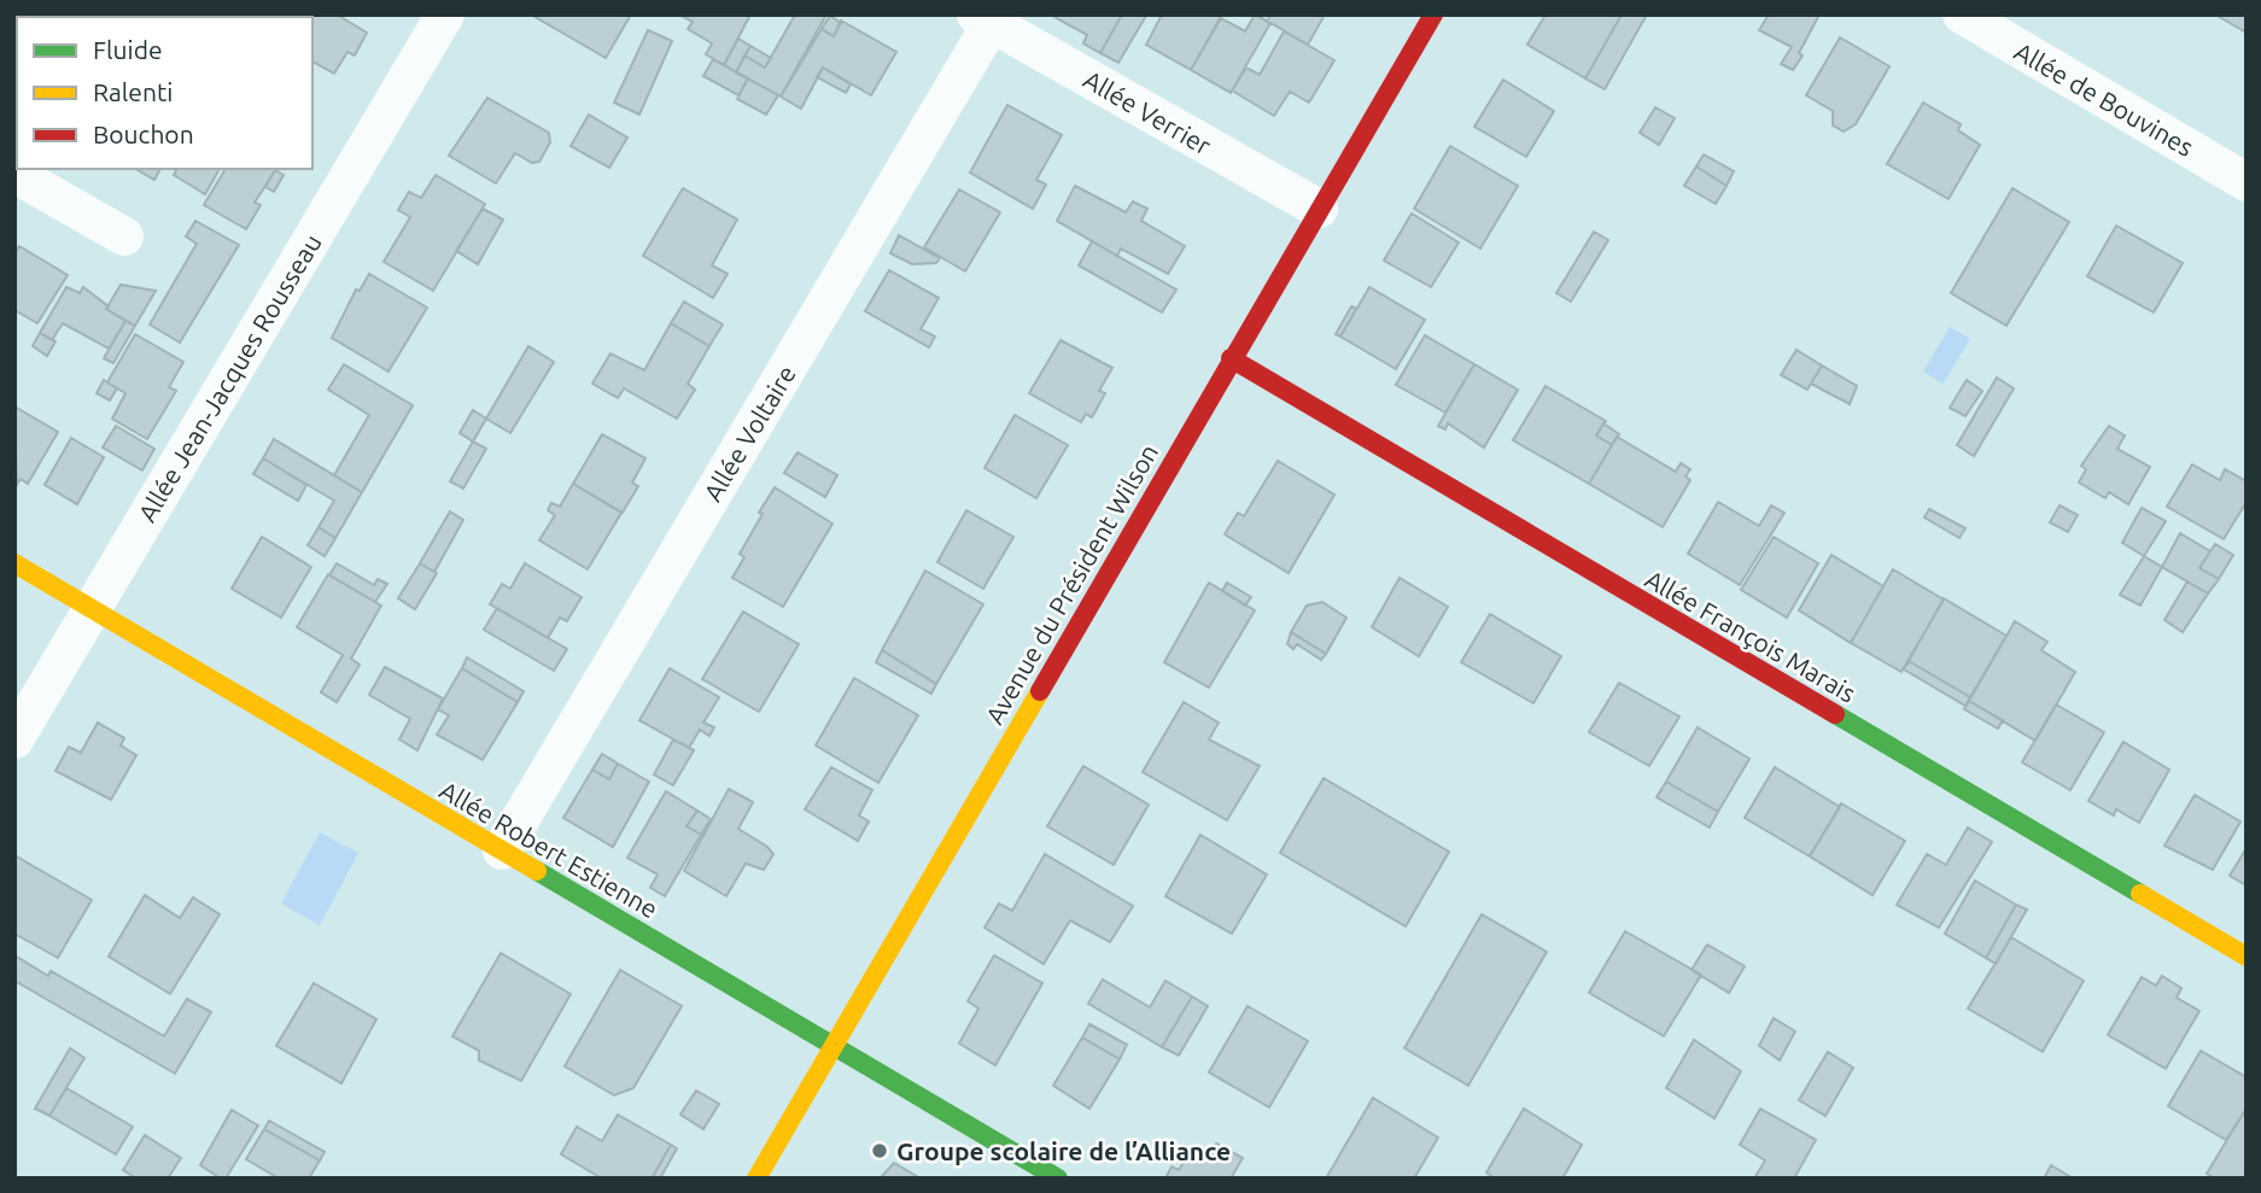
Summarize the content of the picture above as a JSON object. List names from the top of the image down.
{
  "streets": {
    "street": [
      "Allée de Bouvines",
      "Allée Verrier",
      "Allée Jean-Jacques Rousseau",
      "Allée Voltaire",
      "Avenue du Président Wilson",
      "Allée François Marais",
      "Allée Robert Estienne"
    ]
  },
  "crossings": [
    ["Allée Verrier", "Allée Voltaire"],
    ["Allée Verrier", "Avenue du Président Wilson"],
    ["Allée Jean-Jacques Rousseau", "Allée Robert Estienne"],
    ["Allée Voltaire", "Allée Robert Estienne"],
    ["Avenue du Président Wilson", "Allée François Marais"],
    ["Avenue du Président Wilson", "Allée Robert Estienne"]
  ],
  "places": ["Groupe scolaire de l’Alliance"],
  "legend": ["Fluide", "Ralenti", "Bouchon"]
}
